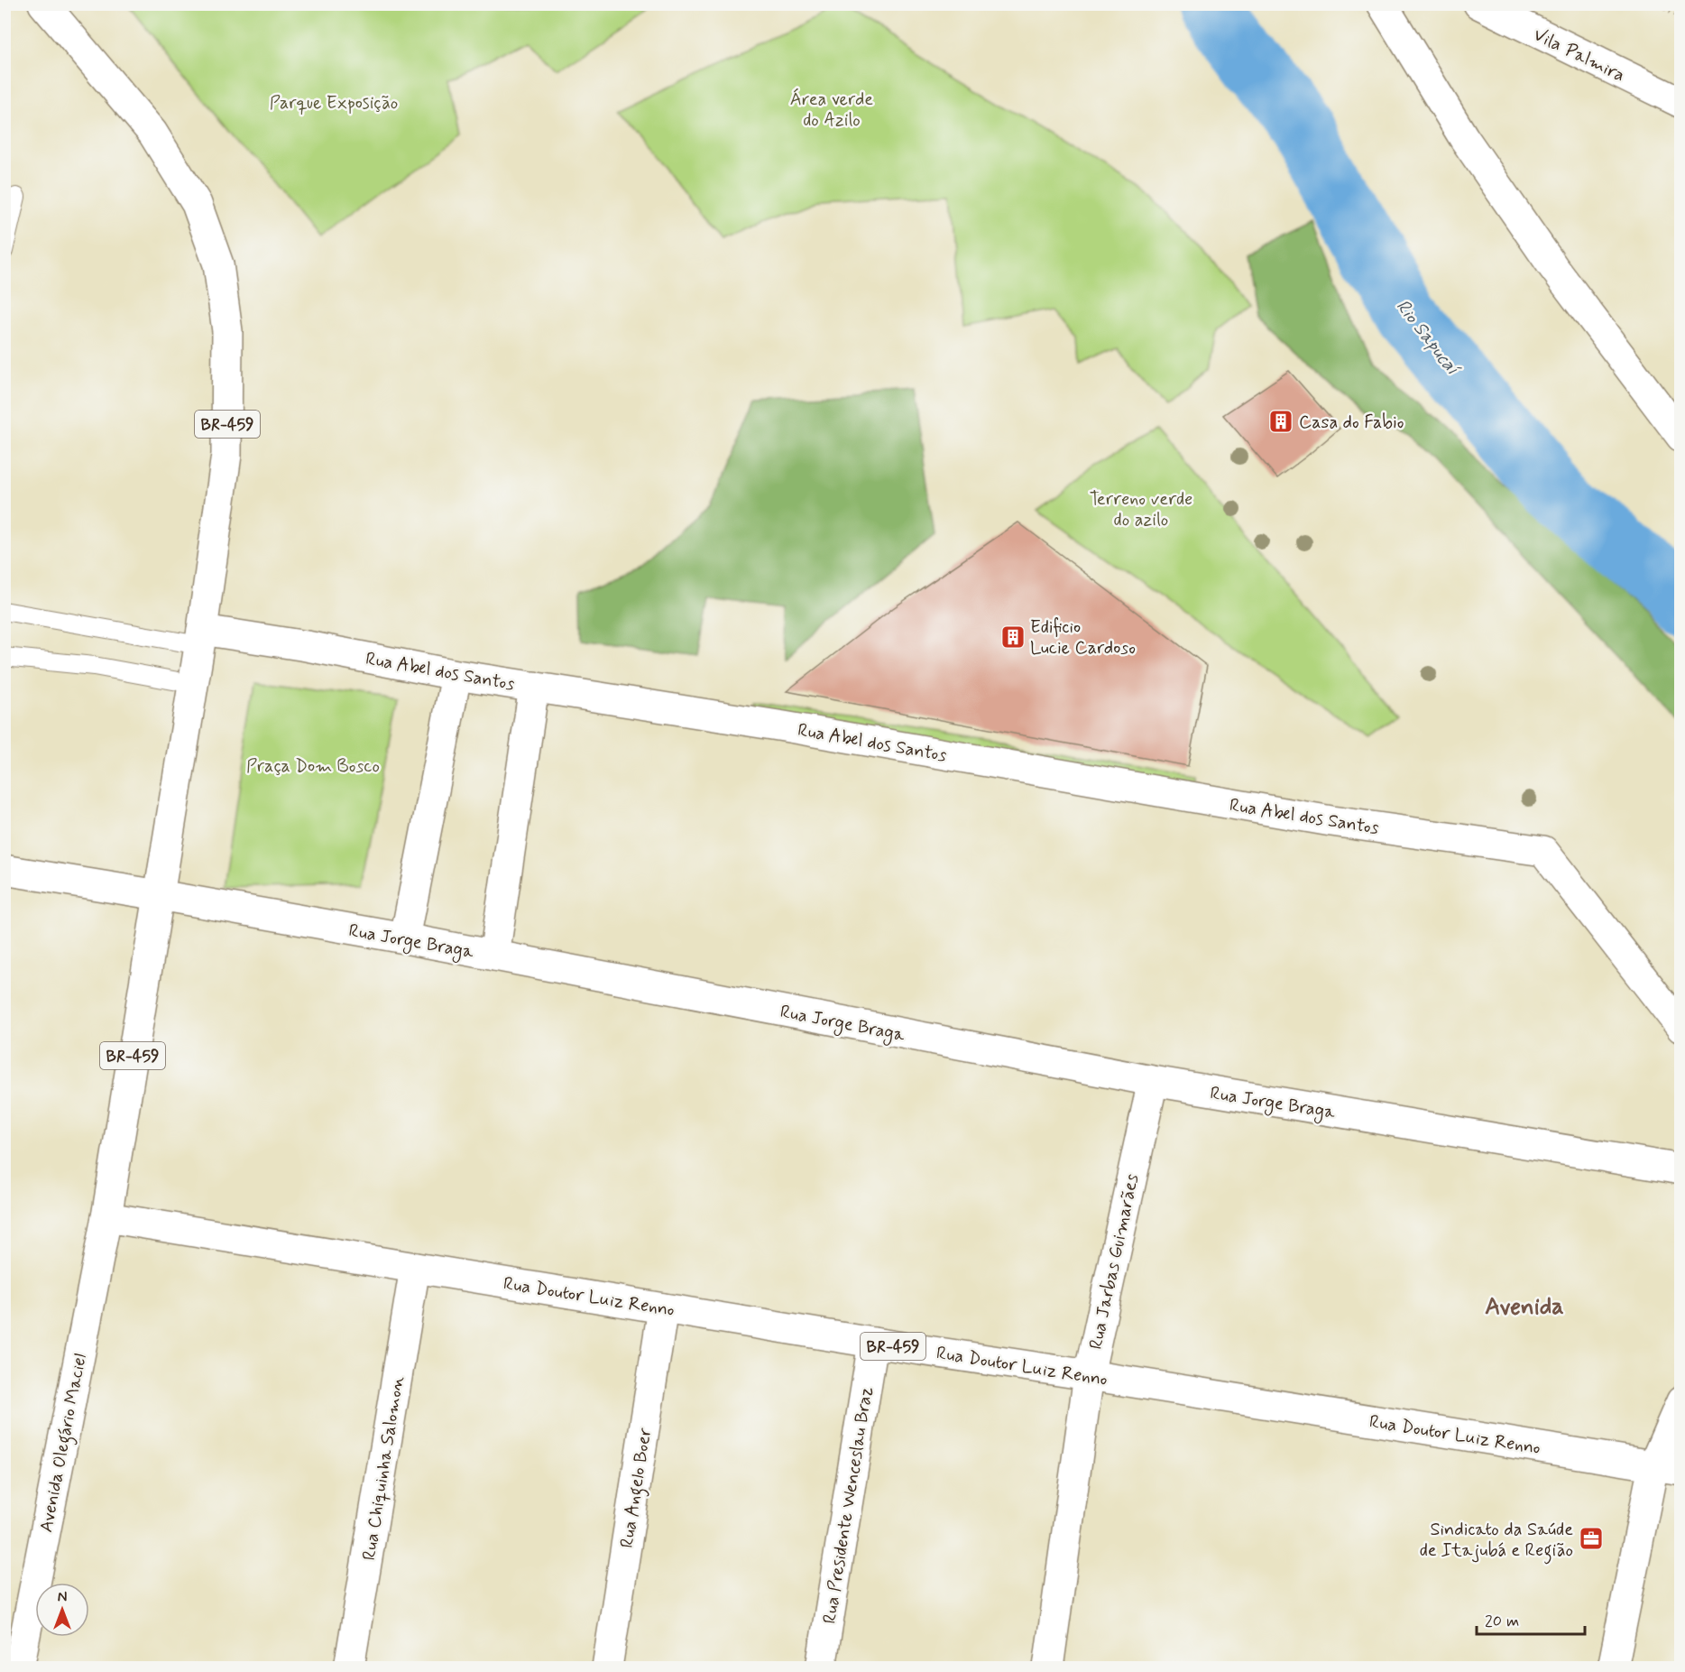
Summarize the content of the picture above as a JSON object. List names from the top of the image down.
{
  "streets": {
    "main road": [
      "Vila Palmira",
      "BR-459",
      "Rua Abel dos Santos",
      "Rua Jorge Braga",
      "Rua Jarbas Guimarães",
      "Rua Doutor Luiz Renno",
      "Avenida Olegário Maciel",
      "Rua Chiquinha Salomon",
      "Rua Angelo Boer",
      "Rua Presidente Wenceslau Braz"
    ]
  },
  "crossings": [
    ["BR-459", "Rua Abel dos Santos"],
    ["BR-459", "Rua Jorge Braga"],
    ["BR-459", "Rua Doutor Luiz Renno"],
    ["BR-459", "Avenida Olegário Maciel"],
    ["Rua Jorge Braga", "Rua Jarbas Guimarães"],
    ["Rua Jarbas Guimarães", "Rua Doutor Luiz Renno"],
    ["Rua Doutor Luiz Renno", "Avenida Olegário Maciel"],
    ["Rua Doutor Luiz Renno", "Rua Chiquinha Salomon"],
    ["Rua Doutor Luiz Renno", "Rua Angelo Boer"],
    ["Rua Doutor Luiz Renno", "Rua Presidente Wenceslau Braz"]
  ],
  "districts": ["Avenida"],
  "water": ["Rio Sapucaí"],
  "parks": [
    "Área verde do Azilo",
    "Parque Exposição",
    "Terreno verde do azilo",
    "Praça Dom Bosco"
  ],
  "places": {
    "building": ["Casa do Fabio", "Edificio Lucie Cardoso"],
    "office": ["Sindicato da Saúde de Itajubá e Região"]
  },
  "scale_bar": "20 m",
  "north": "top"
}
